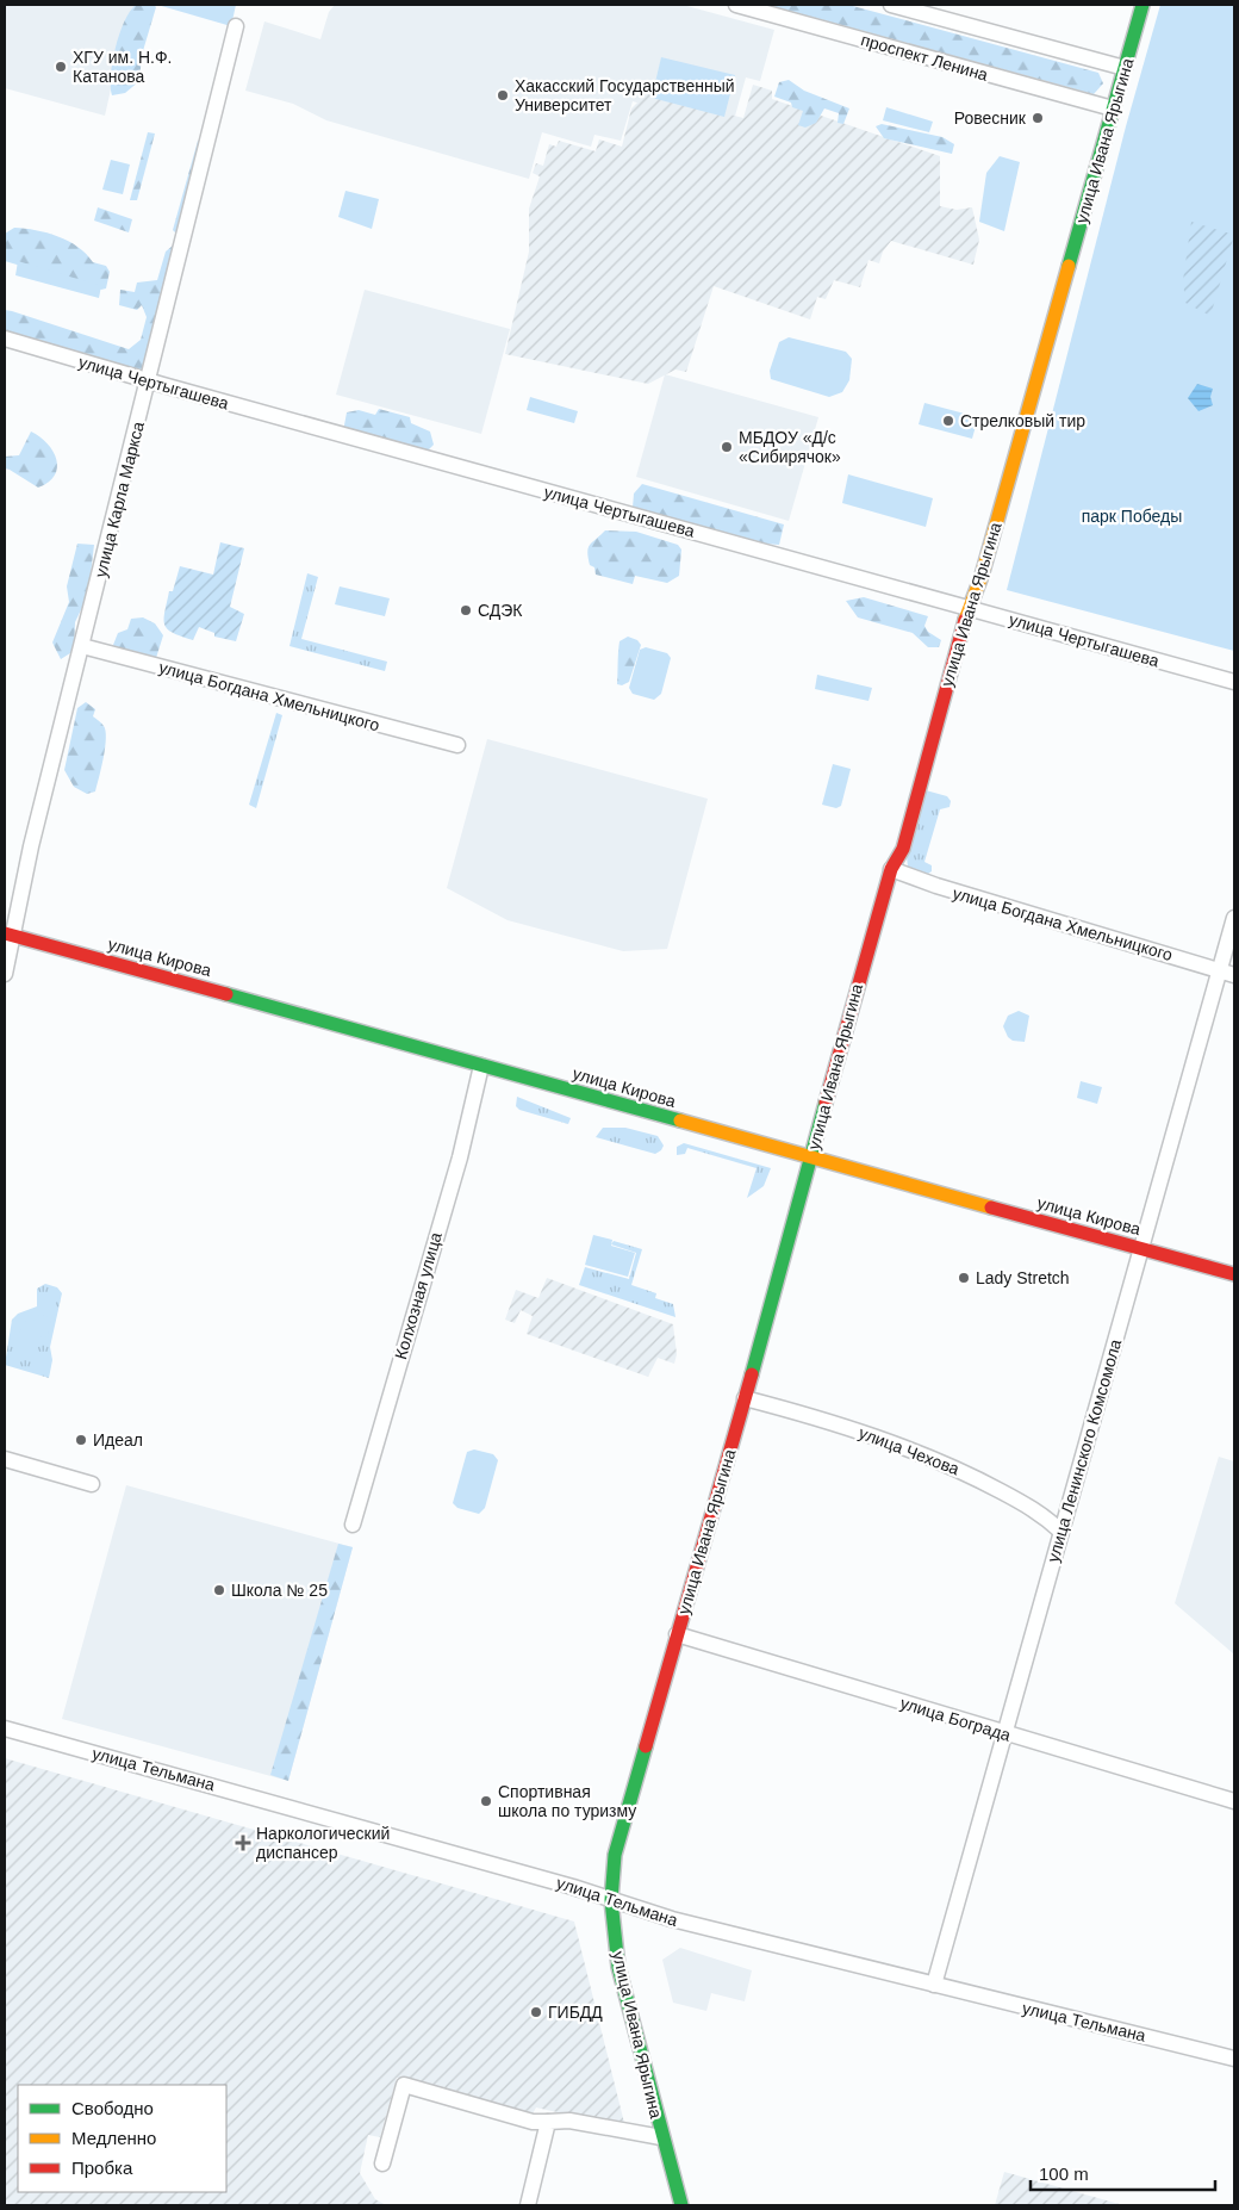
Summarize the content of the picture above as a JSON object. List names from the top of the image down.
{
  "streets": {
    "street": [
      "проспект Ленина",
      "улица Ивана Ярыгина",
      "улица Чертыгашева",
      "улица Карла Маркса",
      "улица Богдана Хмельницкого",
      "улица Кирова",
      "Колхозная улица",
      "улица Чехова",
      "улица Ленинского Комсомола",
      "улица Бограда",
      "улица Тельмана"
    ]
  },
  "crossings": [
    ["проспект Ленина", "улица Ивана Ярыгина"],
    ["улица Ивана Ярыгина", "улица Чертыгашева"],
    ["улица Ивана Ярыгина", "улица Богдана Хмельницкого"],
    ["улица Ивана Ярыгина", "улица Кирова"],
    ["улица Ивана Ярыгина", "улица Чехова"],
    ["улица Ивана Ярыгина", "улица Бограда"],
    ["улица Ивана Ярыгина", "улица Тельмана"],
    ["улица Чертыгашева", "улица Карла Маркса"],
    ["улица Карла Маркса", "улица Богдана Хмельницкого"],
    ["улица Карла Маркса", "улица Кирова"],
    ["улица Богдана Хмельницкого", "улица Ленинского Комсомола"],
    ["улица Кирова", "Колхозная улица"],
    ["улица Кирова", "улица Ленинского Комсомола"],
    ["улица Чехова", "улица Ленинского Комсомола"],
    ["улица Ленинского Комсомола", "улица Бограда"],
    ["улица Ленинского Комсомола", "улица Тельмана"]
  ],
  "parks": ["парк Победы"],
  "places": {
    "other": [
      "ХГУ им. Н.Ф. Катанова",
      "Хакасский Государственный Университет",
      "Ровесник",
      "Стрелковый тир",
      "МБДОУ «Д/с «Сибирячок»",
      "СДЭК",
      "Lady Stretch",
      "Идеал",
      "Школа № 25",
      "Спортивная школа по туризму",
      "ГИБДД"
    ],
    "health": ["Наркологический диспансер"]
  },
  "legend": ["Свободно", "Медленно", "Пробка"],
  "scale_bar": "100 m"
}
